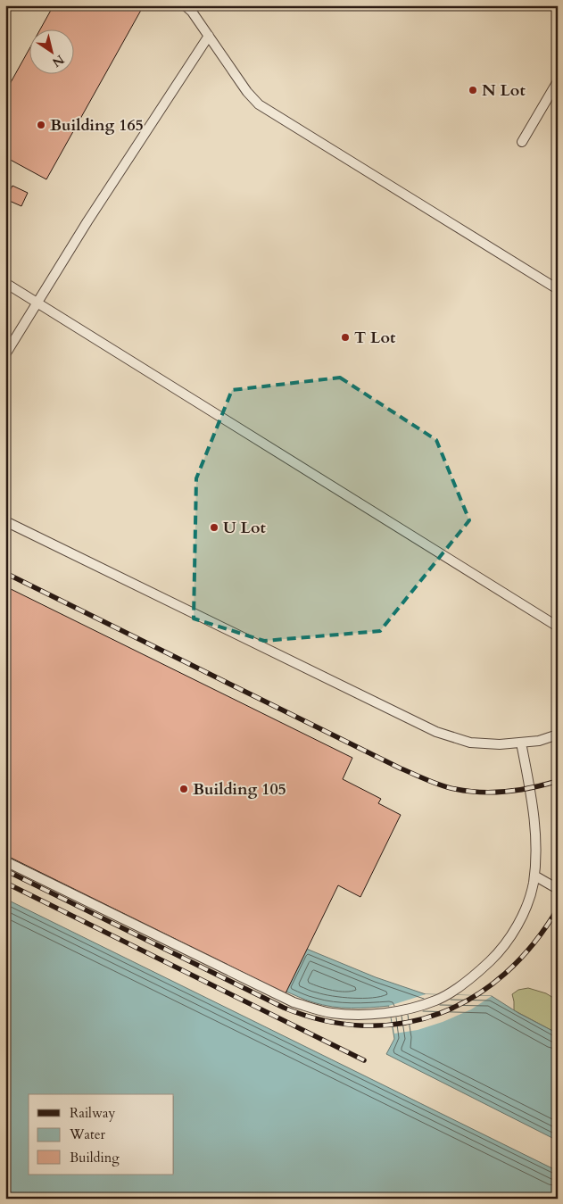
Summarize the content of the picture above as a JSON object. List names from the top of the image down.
{
  "places": [
    "N Lot",
    "Building 165",
    "T Lot",
    "U Lot",
    "Building 105"
  ],
  "legend": ["Railway", "Water", "Building"],
  "north": "bottom right"
}
